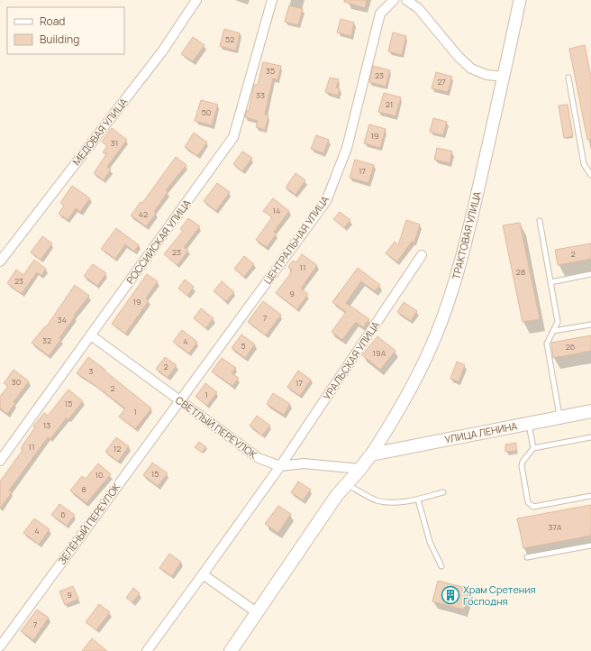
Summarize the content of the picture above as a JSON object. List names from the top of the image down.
{
  "streets": {
    "main road": ["УЛИЦА ЛЕНИНА"],
    "street": [
      "МЕДОВАЯ УЛИЦА",
      "ТРАКТОВАЯ УЛИЦА",
      "ЦЕНТРАЛЬНАЯ УЛИЦА",
      "РОССИЙСКАЯ УЛИЦА",
      "УРАЛЬСКАЯ УЛИЦА",
      "СВЕТЛЫЙ ПЕРЕУЛОК",
      "ЗЕЛЁНЫЙ ПЕРЕУЛОК"
    ]
  },
  "crossings": [
    ["ТРАКТОВАЯ УЛИЦА", "УЛИЦА ЛЕНИНА"],
    ["ЦЕНТРАЛЬНАЯ УЛИЦА", "СВЕТЛЫЙ ПЕРЕУЛОК"],
    ["ЦЕНТРАЛЬНАЯ УЛИЦА", "ЗЕЛЁНЫЙ ПЕРЕУЛОК"],
    ["РОССИЙСКАЯ УЛИЦА", "СВЕТЛЫЙ ПЕРЕУЛОК"],
    ["УРАЛЬСКАЯ УЛИЦА", "СВЕТЛЫЙ ПЕРЕУЛОК"],
    ["СВЕТЛЫЙ ПЕРЕУЛОК", "ЗЕЛЁНЫЙ ПЕРЕУЛОК"]
  ],
  "places": {
    "building": ["Храм Сретения Господня"]
  },
  "house_numbers": [
    "52",
    "35",
    "23",
    "27",
    "33",
    "21",
    "50",
    "19",
    "31",
    "17",
    "14",
    "42",
    "23",
    "2",
    "11",
    "28",
    "23",
    "9",
    "19",
    "7",
    "34",
    "32",
    "4",
    "5",
    "26",
    "19А",
    "2",
    "3",
    "30",
    "17",
    "2",
    "1",
    "15",
    "1",
    "13",
    "11",
    "12",
    "15",
    "10",
    "8",
    "6",
    "37А",
    "4",
    "9",
    "7"
  ],
  "legend": ["Road", "Building"]
}
